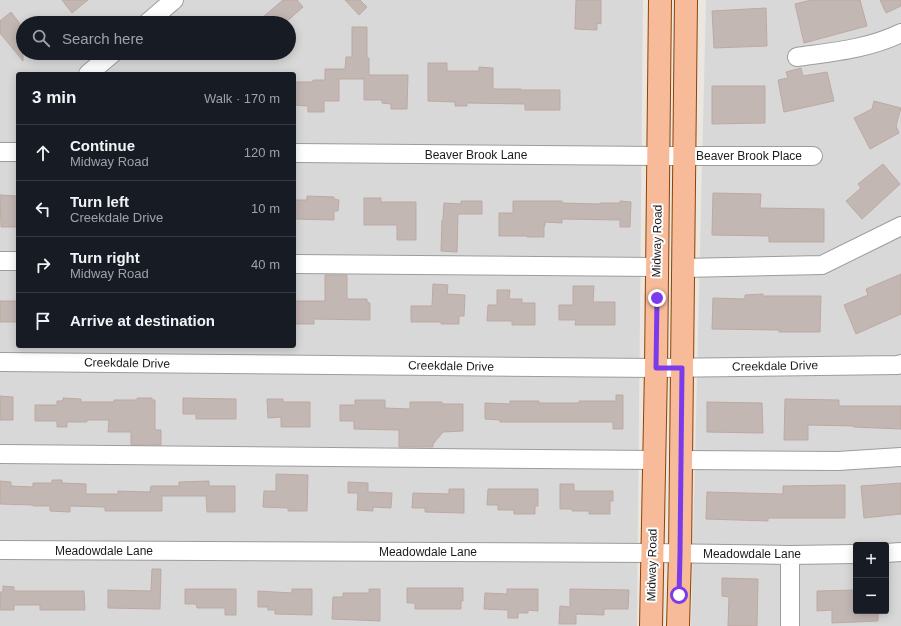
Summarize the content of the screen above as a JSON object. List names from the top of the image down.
{
  "streets": {
    "main road": ["Midway Road"],
    "street": [
      "Beaver Brook Lane",
      "Beaver Brook Place",
      "Creekdale Drive",
      "Meadowdale Lane"
    ]
  },
  "crossings": [
    ["Beaver Brook Lane", "Beaver Brook Place"],
    ["Beaver Brook Lane", "Midway Road"],
    ["Midway Road", "Creekdale Drive"],
    ["Midway Road", "Meadowdale Lane"]
  ],
  "page": {
    "search": "Search here",
    "heading": ["3 min", "Walk · 170 m"],
    "list": [
      ["Continue", "Midway Road", "120 m"],
      ["Turn left", "Creekdale Drive", "10 m"],
      ["Turn right", "Midway Road", "40 m"],
      "Arrive at destination"
    ],
    "map_buttons": ["+", "−"]
  }
}
